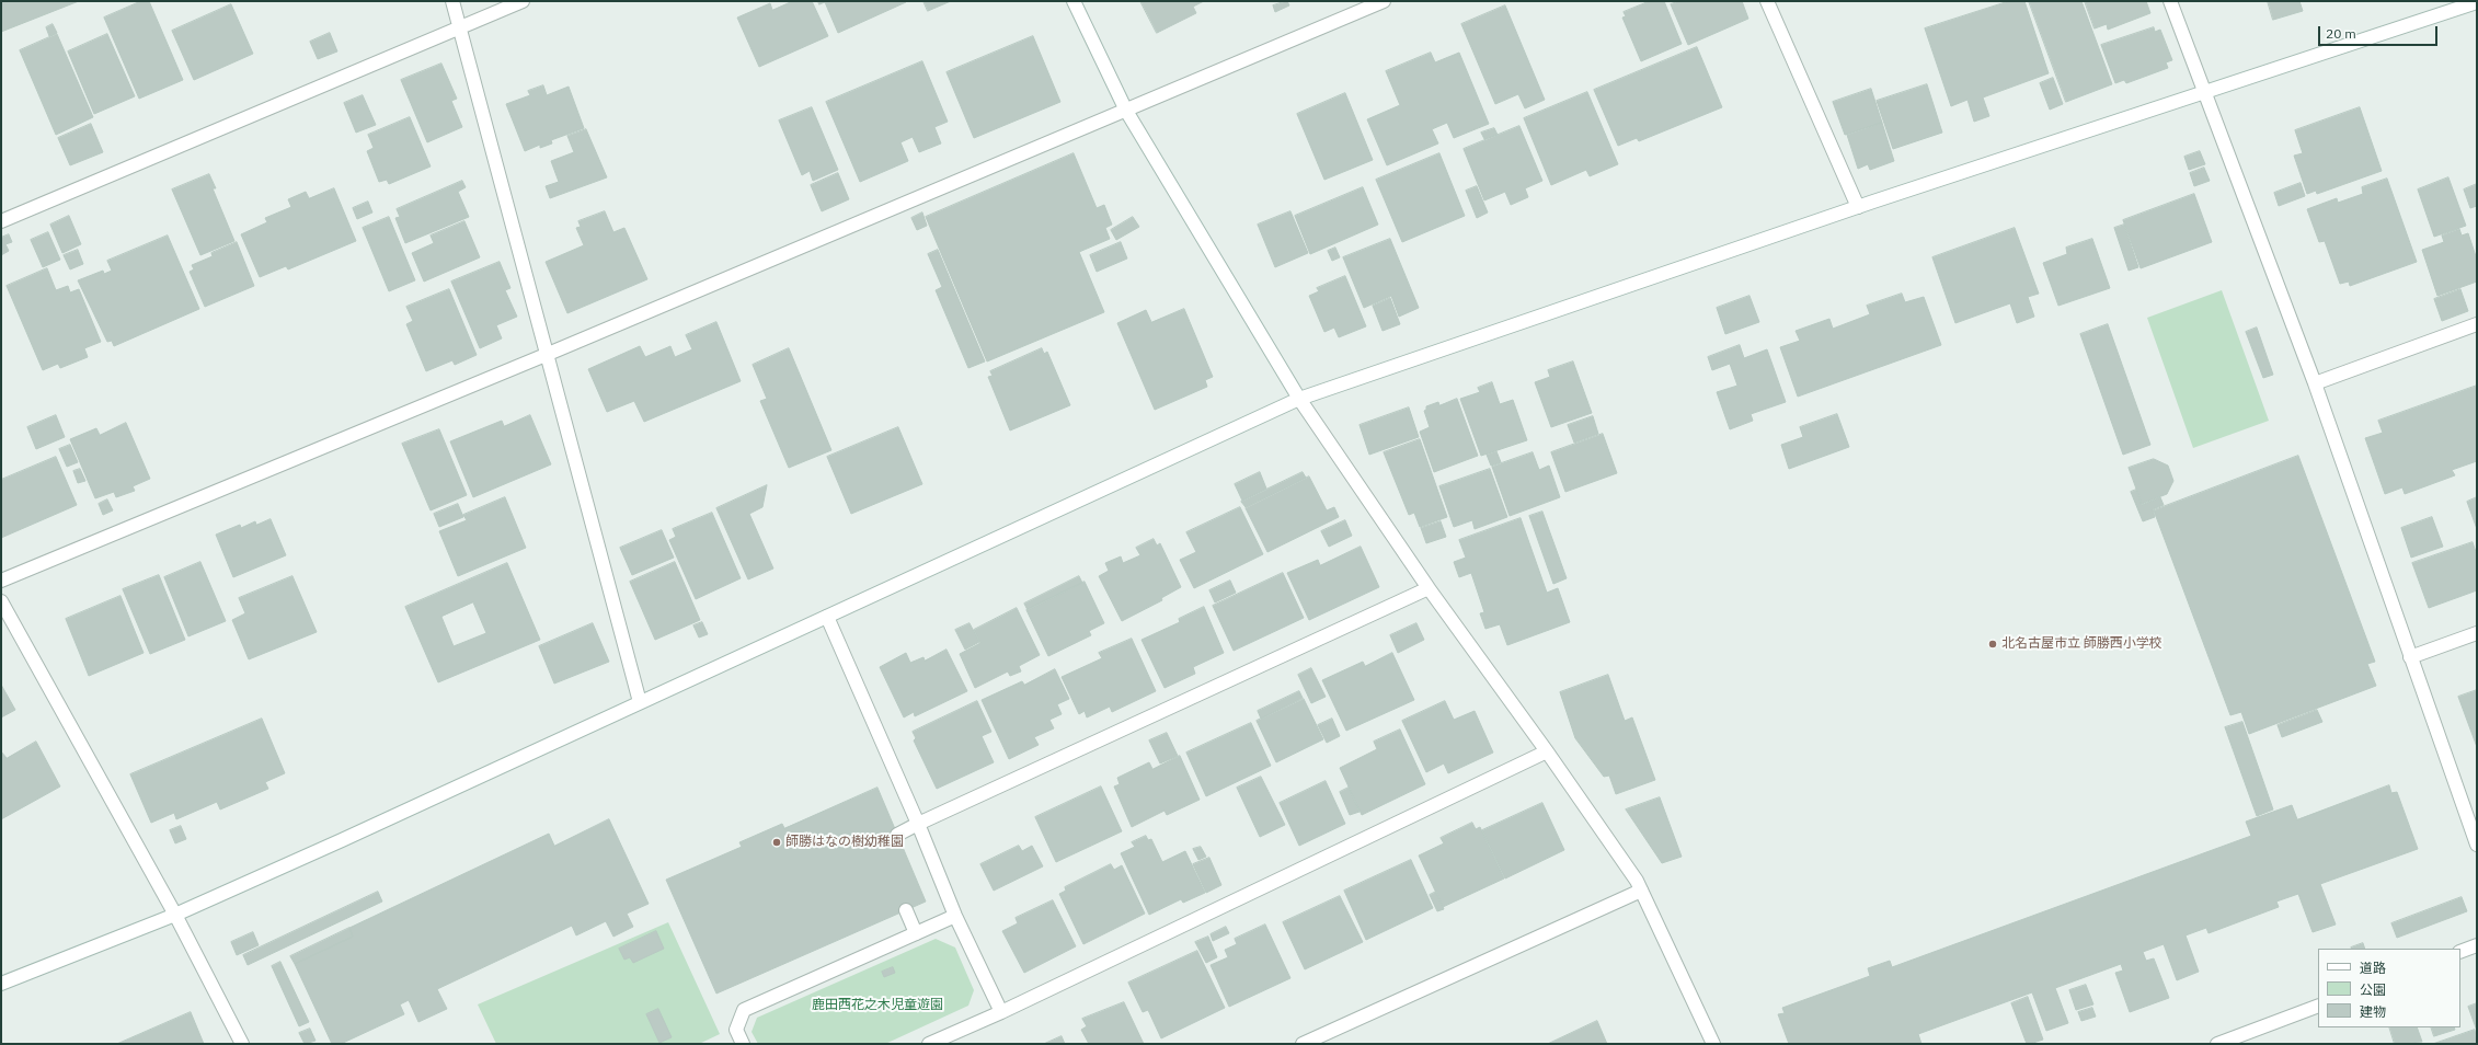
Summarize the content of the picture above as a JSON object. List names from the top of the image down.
{
  "parks": ["鹿田西花之木児童遊園"],
  "places": ["北名古屋市立 師勝西小学校", "師勝はなの樹幼稚園"],
  "legend": ["道路", "公園", "建物"],
  "scale_bar": "20 m"
}
